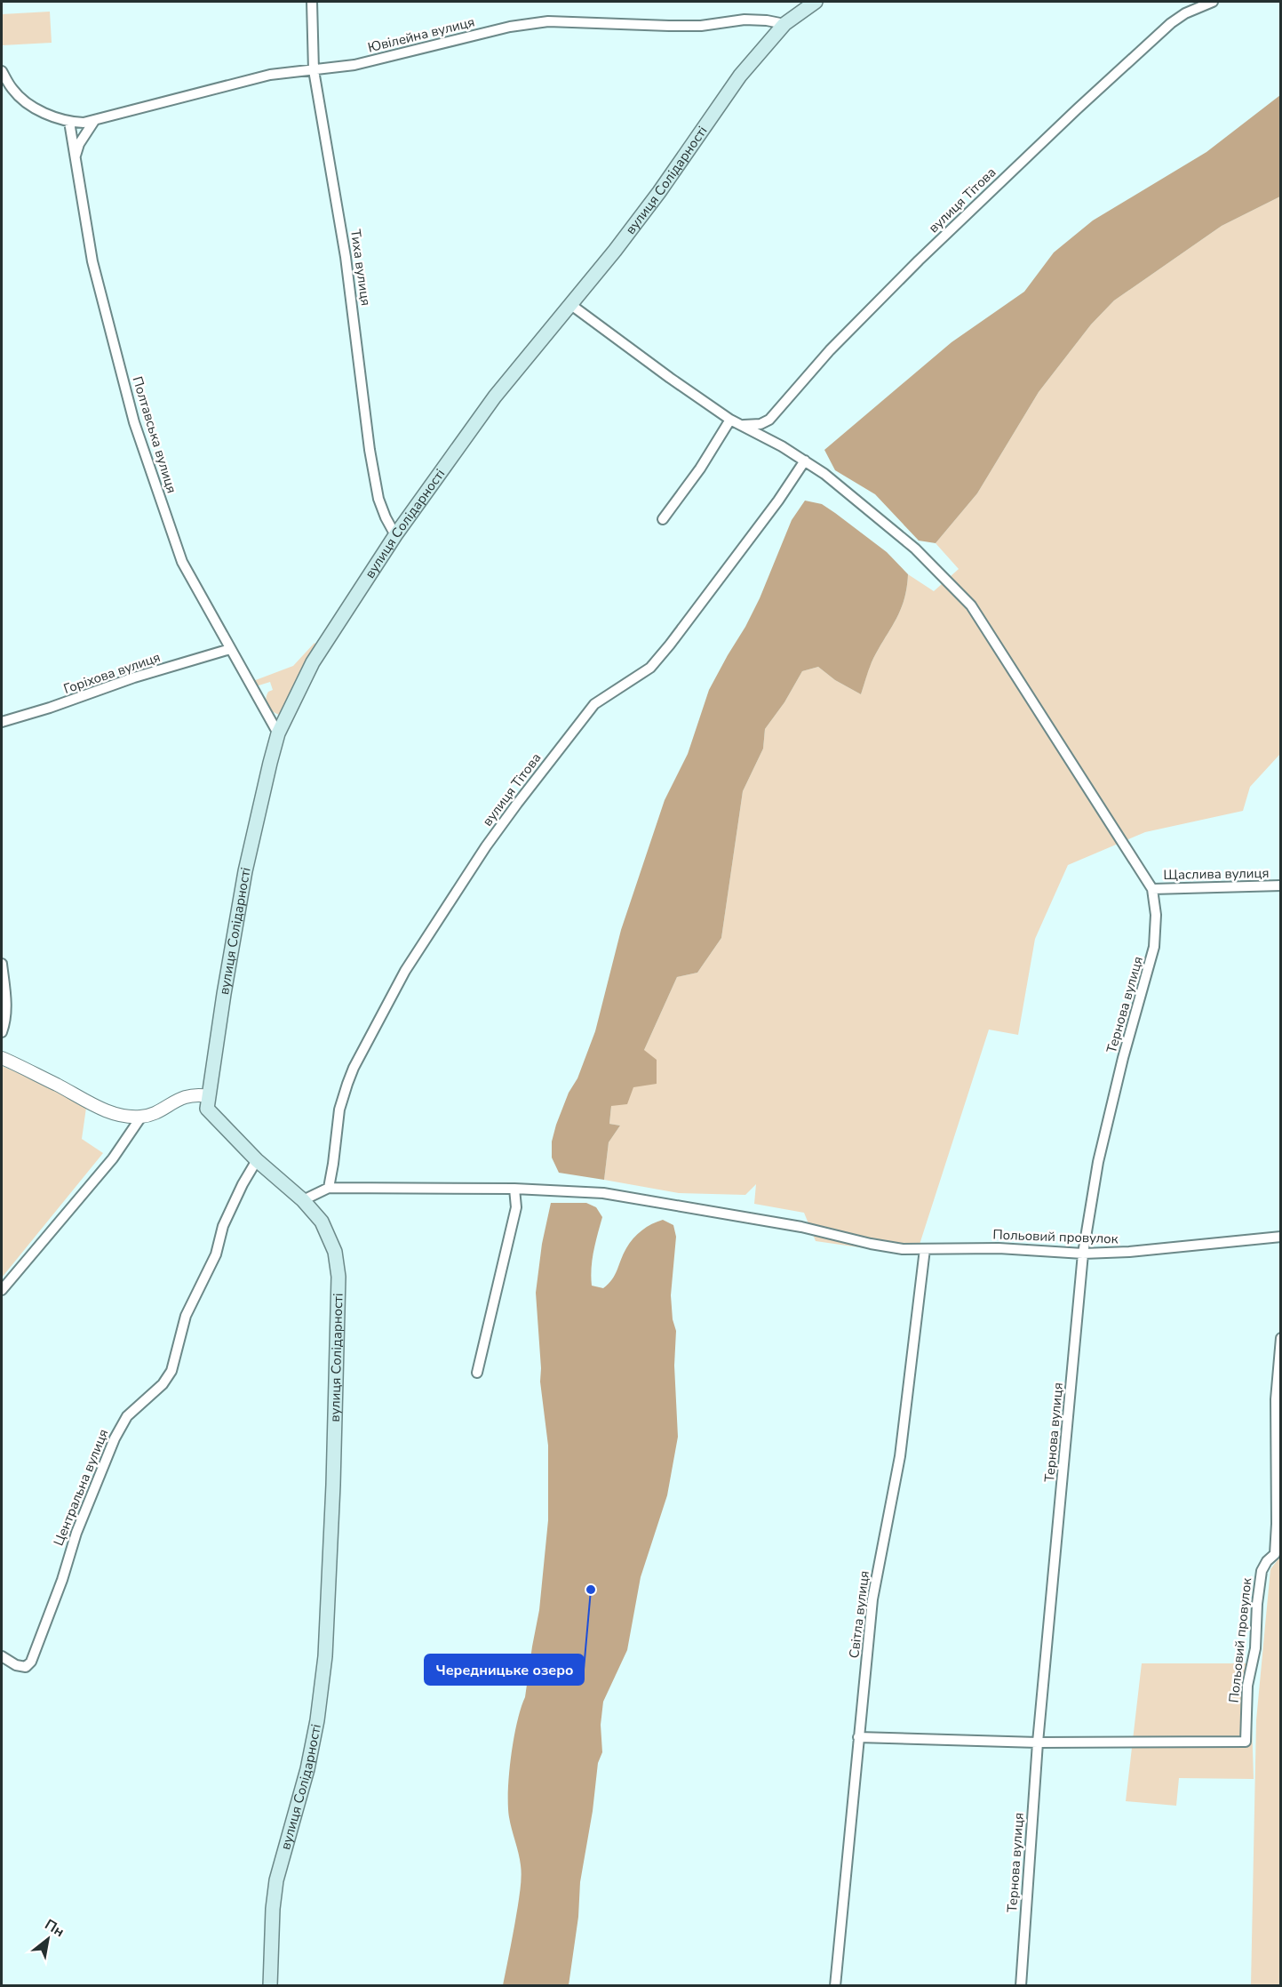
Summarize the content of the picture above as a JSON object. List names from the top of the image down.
{
  "streets": {
    "main road": ["вулиця Солідарності"],
    "street": [
      "Ювілейна вулиця",
      "вулиця Тітова",
      "Тиха вулиця",
      "Полтавська вулиця",
      "Горіхова вулиця",
      "Щаслива вулиця",
      "Тернова вулиця",
      "Польовий провулок",
      "Центральна вулиця",
      "Світла вулиця"
    ]
  },
  "crossings": [
    ["Ювілейна вулиця", "вулиця Солідарності"],
    ["Ювілейна вулиця", "Тиха вулиця"],
    ["Ювілейна вулиця", "Полтавська вулиця"],
    ["вулиця Солідарності", "Тиха вулиця"],
    ["вулиця Солідарності", "Полтавська вулиця"],
    ["вулиця Солідарності", "Центральна вулиця"],
    ["вулиця Тітова", "Польовий провулок"],
    ["Полтавська вулиця", "Горіхова вулиця"],
    ["Щаслива вулиця", "Тернова вулиця"],
    ["Тернова вулиця", "Польовий провулок"],
    ["Польовий провулок", "Світла вулиця"]
  ],
  "places": ["Чередницьке озеро"],
  "north": "top right"
}
